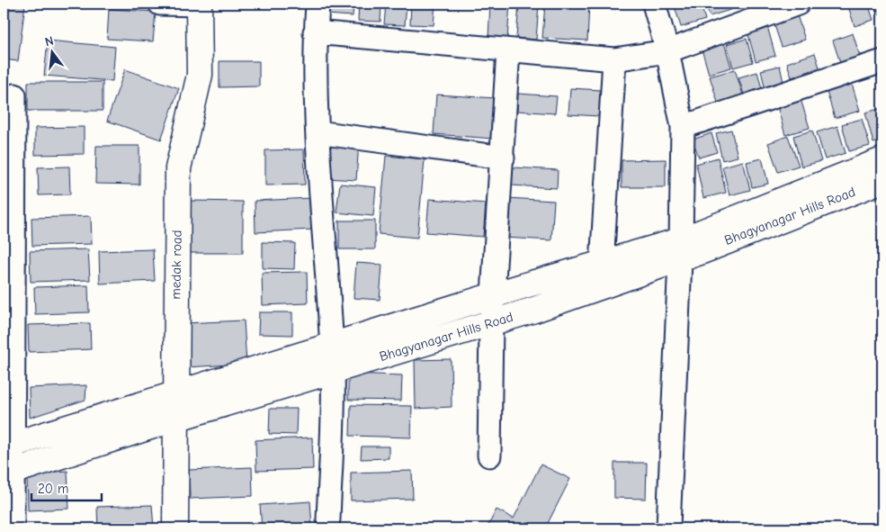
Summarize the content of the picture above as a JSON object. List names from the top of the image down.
{
  "streets": {
    "main road": ["Bhagyanagar Hills Road", "medak road"]
  },
  "crossings": [
    ["Bhagyanagar Hills Road", "medak road"]
  ],
  "scale_bar": "20 m",
  "north": "top"
}
